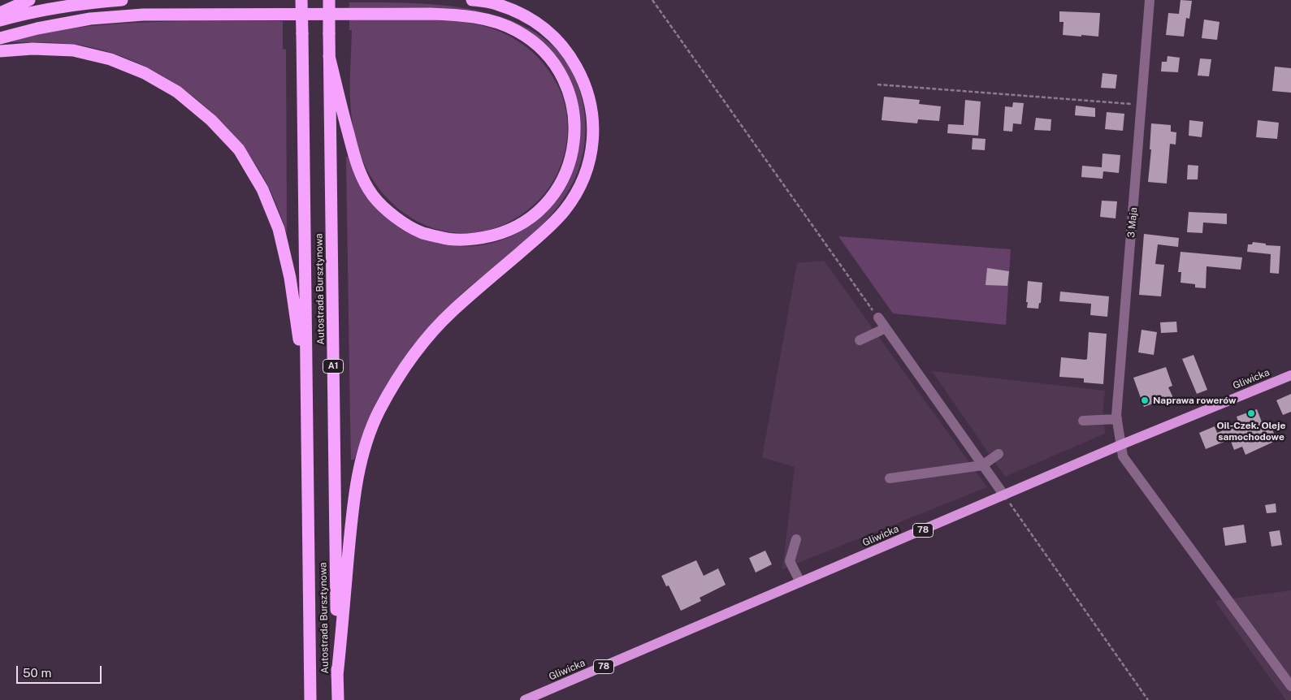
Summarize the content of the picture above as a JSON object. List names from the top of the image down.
{
  "streets": {
    "highway": ["Autostrada Bursztynowa", "A1"],
    "main road": ["Gliwicka", "78"],
    "street": ["3 Maja"]
  },
  "crossings": [
    ["3 Maja", "Gliwicka"]
  ],
  "places": ["Naprawa rowerów", "Oil-Czek. Oleje samochodowe"],
  "scale_bar": "50 m"
}
